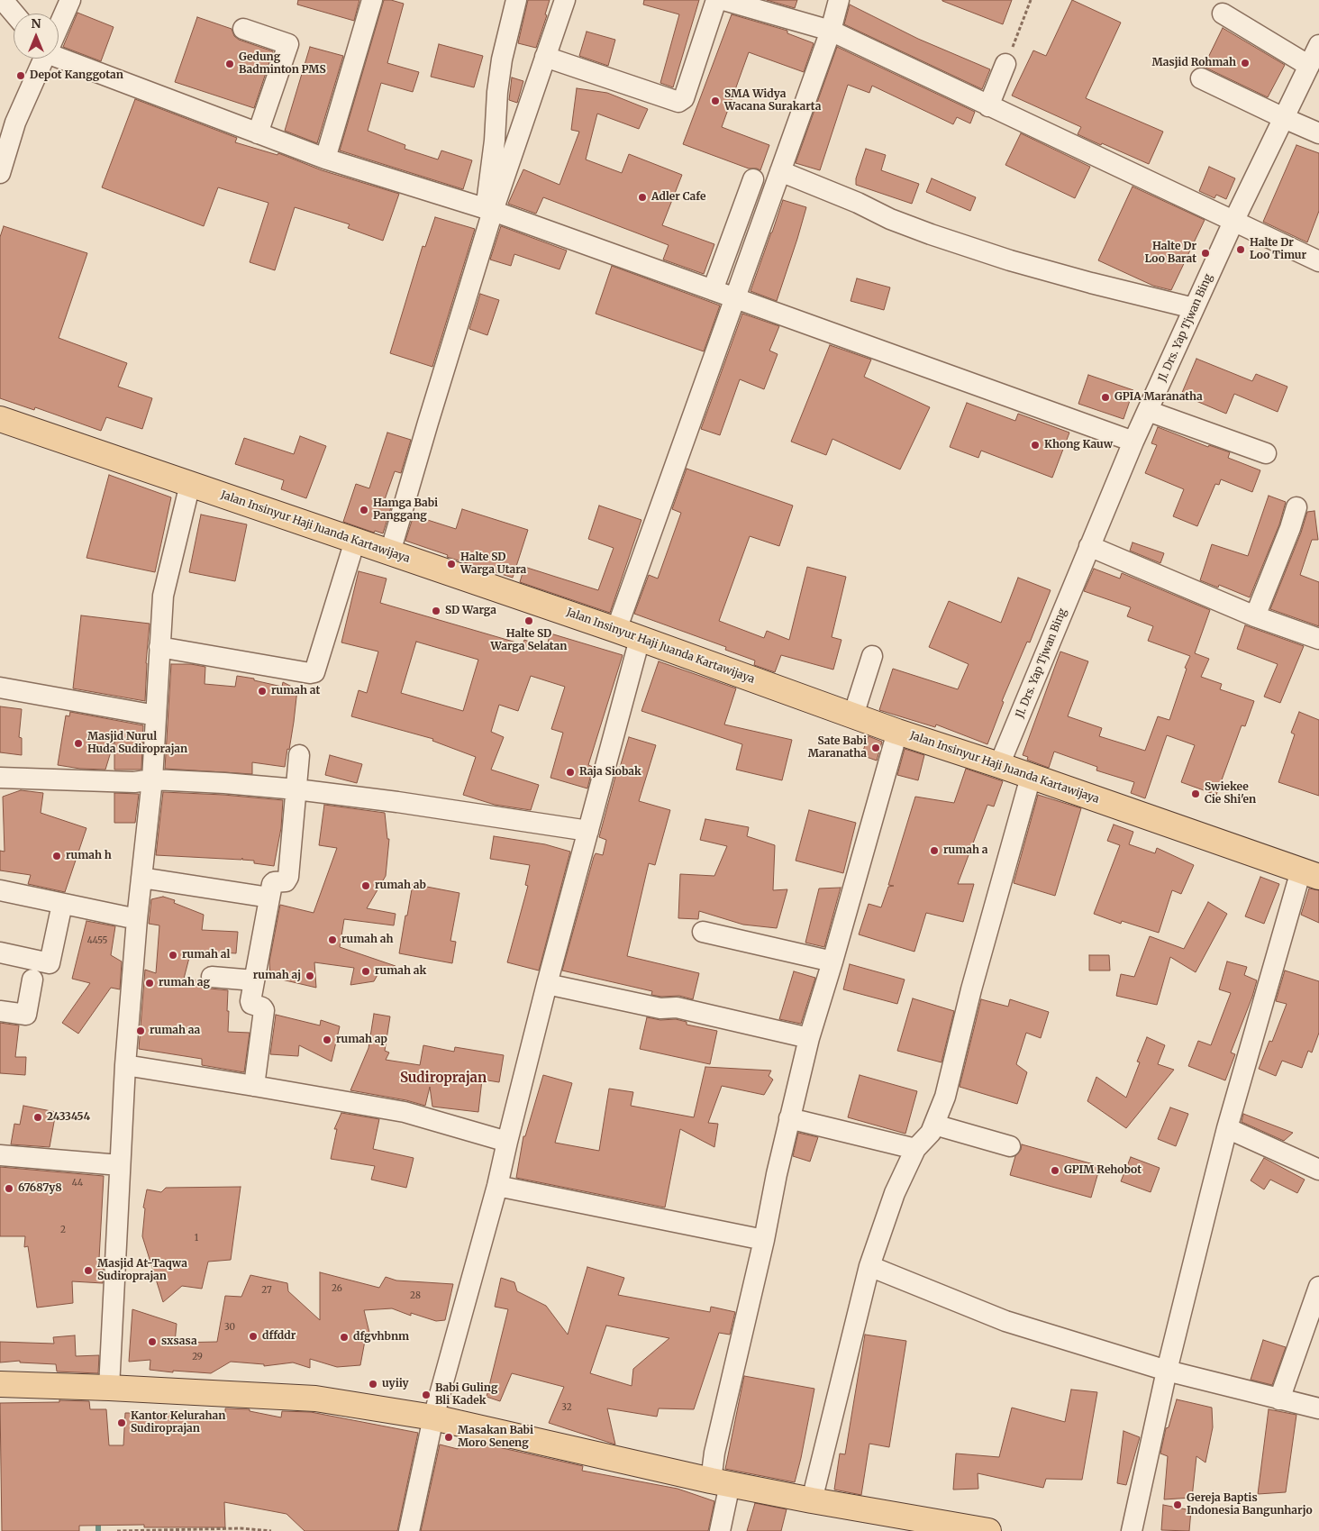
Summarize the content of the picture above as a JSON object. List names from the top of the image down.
{
  "streets": {
    "main road": ["Jalan Insinyur Haji Juanda Kartawijaya"],
    "street": ["Jl. Drs. Yap Tjwan Bing"]
  },
  "crossings": [
    ["Jl. Drs. Yap Tjwan Bing", "Jalan Insinyur Haji Juanda Kartawijaya"]
  ],
  "districts": ["Sudiroprajan"],
  "places": [
    "Masjid Rohmah",
    "Gedung Badminton PMS",
    "Depot Kanggotan",
    "SMA Widya Wacana Surakarta",
    "Adler Cafe",
    "Halte Dr Loo Timur",
    "Halte Dr Loo Barat",
    "GPIA Maranatha",
    "Khong Kauw",
    "Hamga Babi Panggang",
    "Halte SD Warga Utara",
    "SD Warga",
    "Halte SD Warga Selatan",
    "rumah at",
    "Masjid Nurul Huda Sudiroprajan",
    "Sate Babi Maranatha",
    "Raja Siobak",
    "Swiekee Cie Shi'en",
    "rumah a",
    "rumah h",
    "rumah ab",
    "rumah ah",
    "rumah al",
    "rumah ak",
    "rumah aj",
    "rumah ag",
    "rumah aa",
    "rumah ap",
    "2433454",
    "GPIM Rehobot",
    "67687y8",
    "Masjid At-Taqwa Sudiroprajan",
    "dffddr",
    "dfgvhbnm",
    "sxsasa",
    "uyiiy",
    "Babi Guling Bli Kadek",
    "Kantor Kelurahan Sudiroprajan",
    "Masakan Babi Moro Seneng",
    "Gereja Baptis Indonesia Bangunharjo"
  ],
  "house_numbers": [
    "4455",
    "44",
    "2",
    "1",
    "26",
    "27",
    "28",
    "30",
    "29",
    "32"
  ],
  "north": "top"
}
